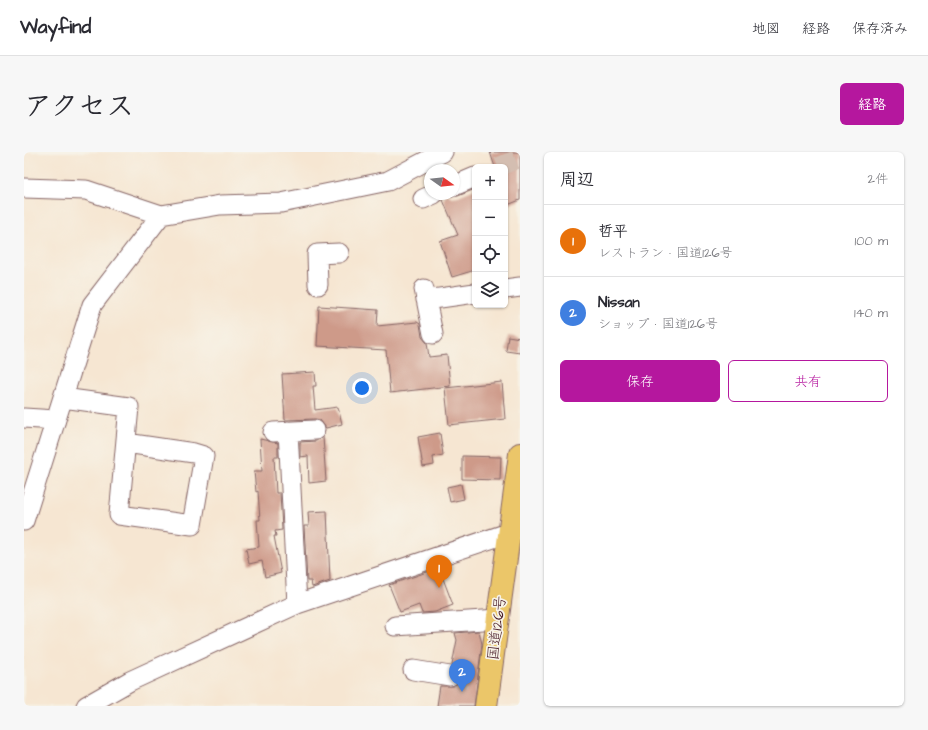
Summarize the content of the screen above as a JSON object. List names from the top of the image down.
{
  "streets": {
    "highway": ["国道126号"]
  },
  "north": "right",
  "page": {
    "header": "Wayfind",
    "nav": ["地図", "経路", "保存済み"],
    "title": "アクセス",
    "buttons": [
      "経路",
      ["保存", "共有"]
    ],
    "heading": ["周辺", "2件"],
    "map_buttons": ["+", "−"],
    "list": [
      {
        "mark": "1",
        "name": "哲平",
        "note": "レストラン · 国道126号",
        "value": "100 m"
      },
      {
        "mark": "2",
        "name": "Nissan",
        "note": "ショップ · 国道126号",
        "value": "140 m"
      }
    ],
    "pins": ["1", "2"]
  }
}
